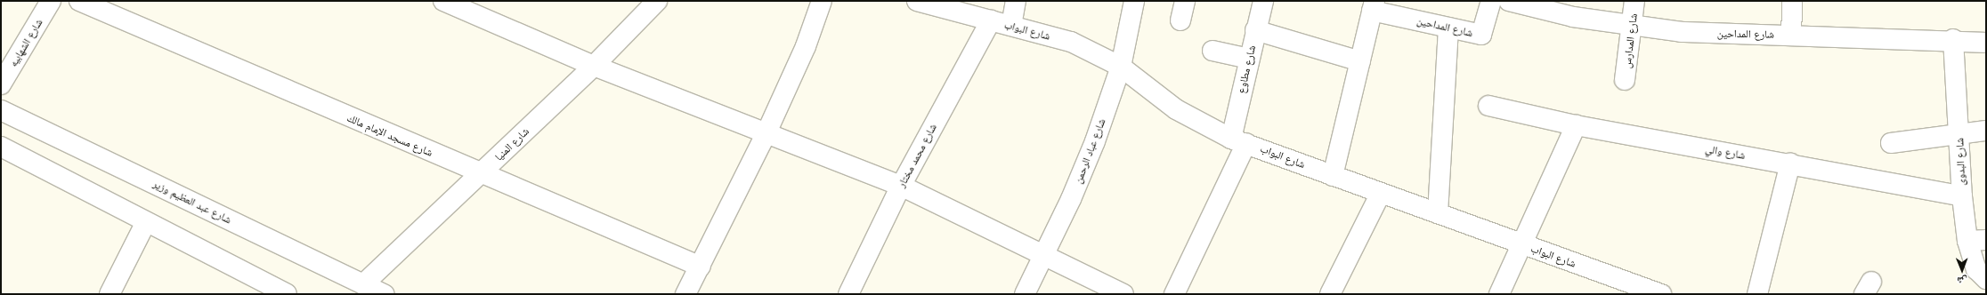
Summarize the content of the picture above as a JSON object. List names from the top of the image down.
{
  "streets": {
    "main road": [
      "شارع المداحين",
      "شارع البواب",
      "شارع المدارس",
      "شارع الشهابيه",
      "شارع مطاوع",
      "شارع مسجد الإمام مالك",
      "شارع المنيا",
      "شارع عباد الرحمن",
      "شارع والي",
      "شارع محمد مختار",
      "شارع البدوى",
      "شارع عبد العظيم وزير"
    ]
  },
  "crossings": [
    ["شارع المداحين", "شارع المدارس"],
    ["شارع المداحين", "شارع البدوى"],
    ["شارع البواب", "شارع مطاوع"],
    ["شارع البواب", "شارع عباد الرحمن"],
    ["شارع البواب", "شارع محمد مختار"],
    ["شارع مسجد الإمام مالك", "شارع المنيا"],
    ["شارع المنيا", "شارع عبد العظيم وزير"],
    ["شارع والي", "شارع البدوى"]
  ],
  "north": "bottom"
}
